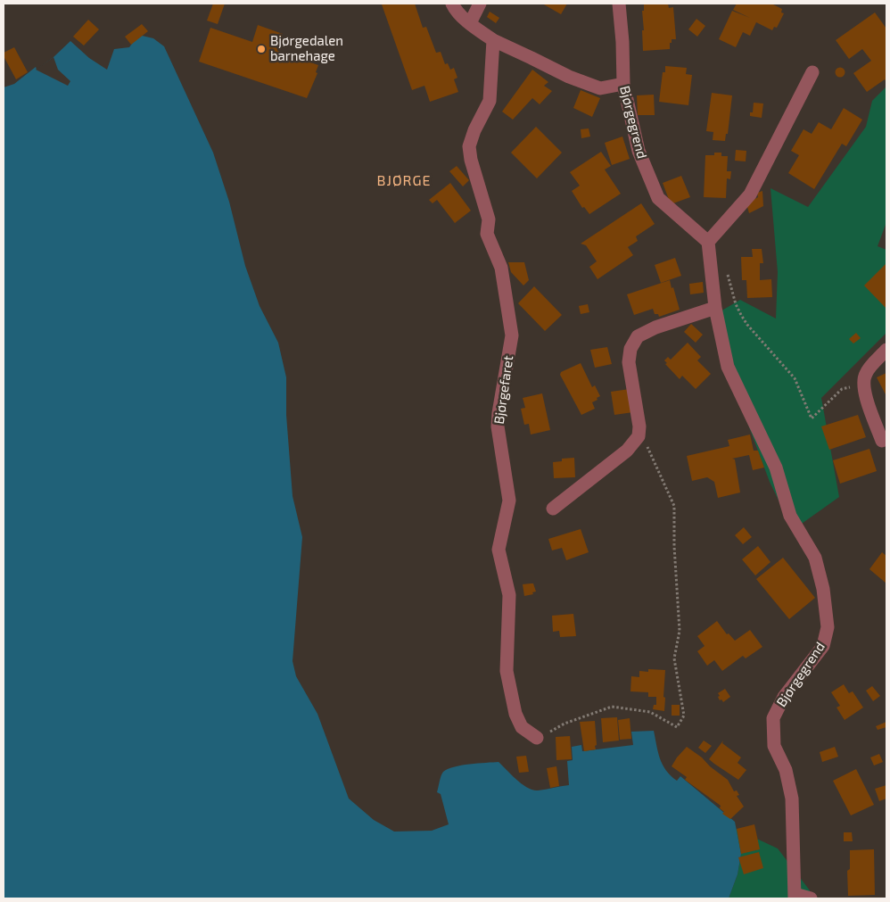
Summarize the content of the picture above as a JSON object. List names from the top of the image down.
{
  "streets": {
    "street": ["Bjørgegrend", "Bjørgefaret"]
  },
  "districts": ["BJØRGE"],
  "places": ["Bjørgedalen barnehage"]
}
